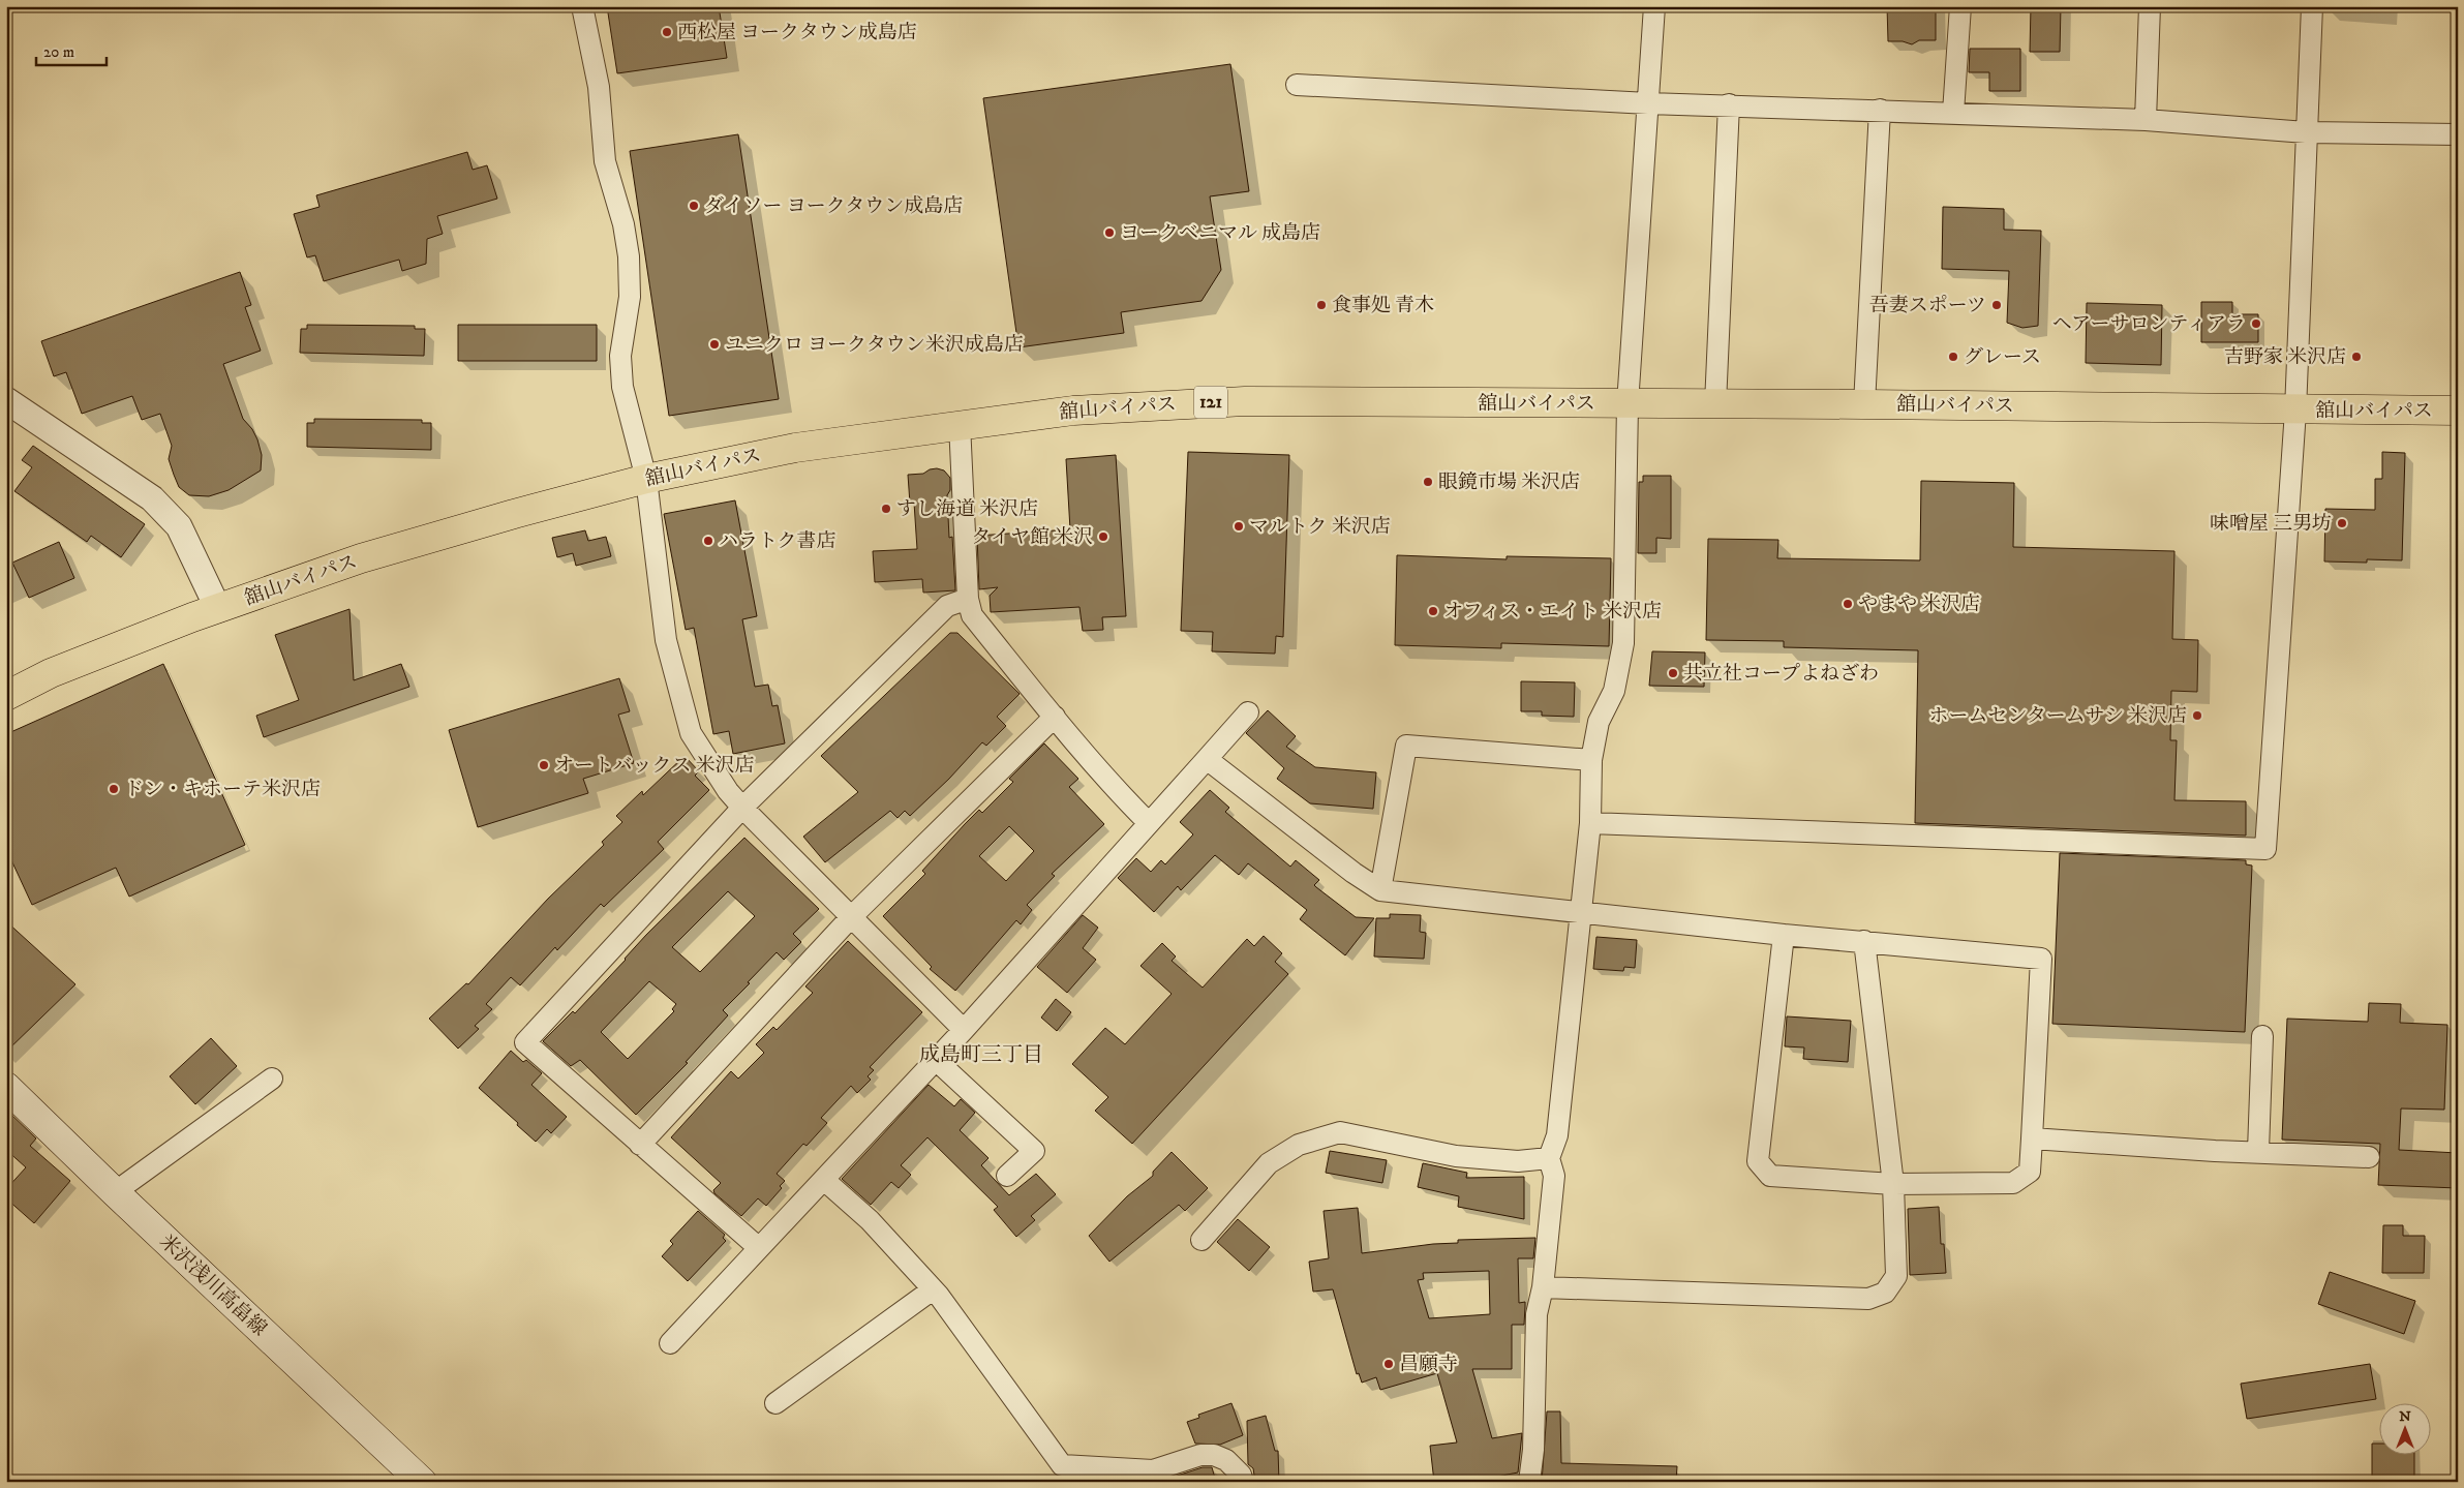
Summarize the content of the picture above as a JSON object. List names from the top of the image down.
{
  "streets": {
    "highway": ["121", "舘山バイパス"],
    "main road": ["米沢浅川高畠線"]
  },
  "districts": ["成島町三丁目"],
  "places": [
    "西松屋 ヨークタウン成島店",
    "ダイソー ヨークタウン成島店",
    "ヨークベニマル 成島店",
    "食事処 青木",
    "吾妻スポーツ",
    "ヘアーサロンティアラ",
    "ユニクロ ヨークタウン米沢成島店",
    "グレース",
    "吉野家 米沢店",
    "眼鏡市場 米沢店",
    "すし海道 米沢店",
    "味噌屋 三男坊",
    "マルトク 米沢店",
    "タイヤ館 米沢",
    "ハラトク書店",
    "やまや 米沢店",
    "オフィス・エイト 米沢店",
    "共立社コープよねざわ",
    "ホームセンタームサシ 米沢店",
    "オートバックス 米沢店",
    "ドン・キホーテ米沢店",
    "昌願寺"
  ],
  "scale_bar": "20 m",
  "north": "top"
}
